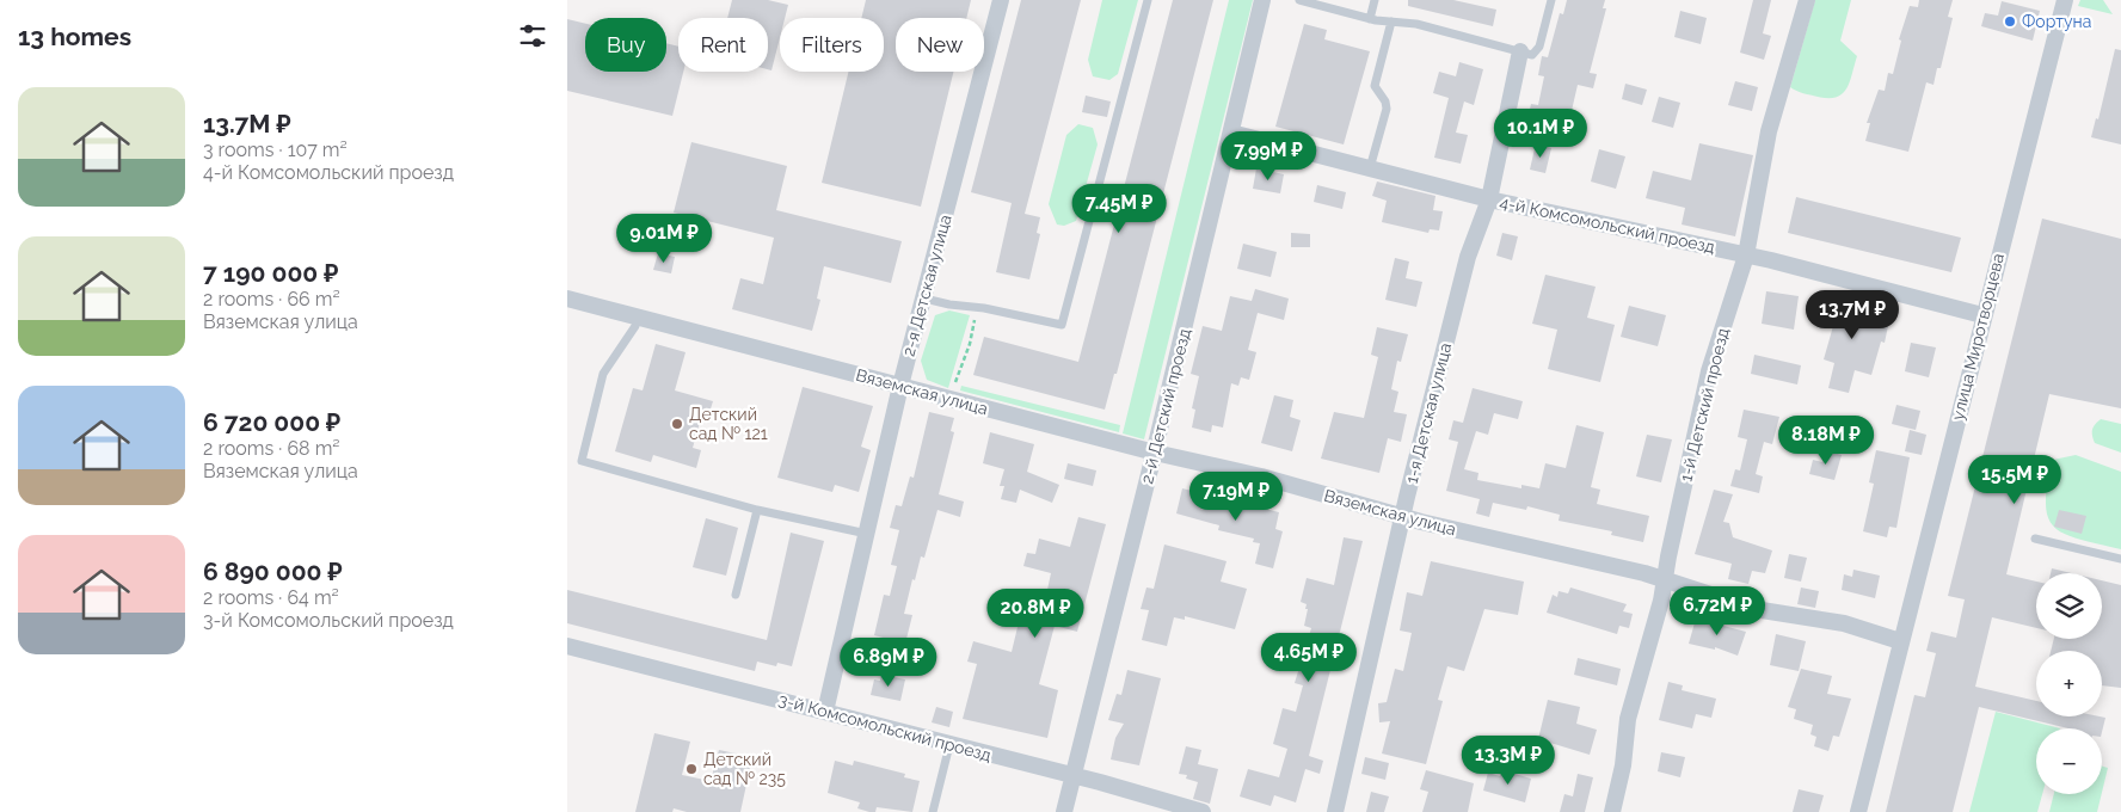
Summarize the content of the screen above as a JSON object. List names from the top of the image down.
{
  "streets": {
    "street": [
      "4-й Комсомольский проезд",
      "2-я Детская улица",
      "улица Миротворцева",
      "Вяземская улица",
      "1-й Детский проезд",
      "2-й Детский проезд",
      "1-я Детская улица",
      "3-й Комсомольский проезд"
    ]
  },
  "crossings": [
    ["4-й Комсомольский проезд", "улица Миротворцева"],
    ["4-й Комсомольский проезд", "1-й Детский проезд"],
    ["4-й Комсомольский проезд", "2-й Детский проезд"],
    ["4-й Комсомольский проезд", "1-я Детская улица"],
    ["2-я Детская улица", "Вяземская улица"],
    ["2-я Детская улица", "3-й Комсомольский проезд"],
    ["улица Миротворцева", "Вяземская улица"],
    ["Вяземская улица", "1-й Детский проезд"],
    ["Вяземская улица", "2-й Детский проезд"],
    ["Вяземская улица", "1-я Детская улица"],
    ["2-й Детский проезд", "3-й Комсомольский проезд"]
  ],
  "places": ["Фортуна", "Детский сад № 121", "Детский сад № 235"],
  "page": {
    "heading": "13 homes",
    "chip": [
      "Buy",
      "Rent",
      "Filters",
      "New"
    ],
    "list": [
      {
        "name": "13.7M ₽",
        "note": "3 rooms · 107 m² · 4-й Комсомольский проезд"
      },
      {
        "name": "7 190 000 ₽",
        "note": "2 rooms · 66 m² · Вяземская улица"
      },
      {
        "name": "6 720 000 ₽",
        "note": "2 rooms · 68 m² · Вяземская улица"
      },
      {
        "name": "6 890 000 ₽",
        "note": "2 rooms · 64 m² · 3-й Комсомольский проезд"
      }
    ],
    "price": [
      "10.1M ₽",
      "7.99M ₽",
      "7.45M ₽",
      "9.01M ₽",
      "13.7M ₽",
      "8.18M ₽",
      "15.5M ₽",
      "7.19M ₽",
      "6.72M ₽",
      "20.8M ₽",
      "4.65M ₽",
      "6.89M ₽",
      "13.3M ₽"
    ],
    "map_buttons": ["+", "−"]
  }
}
